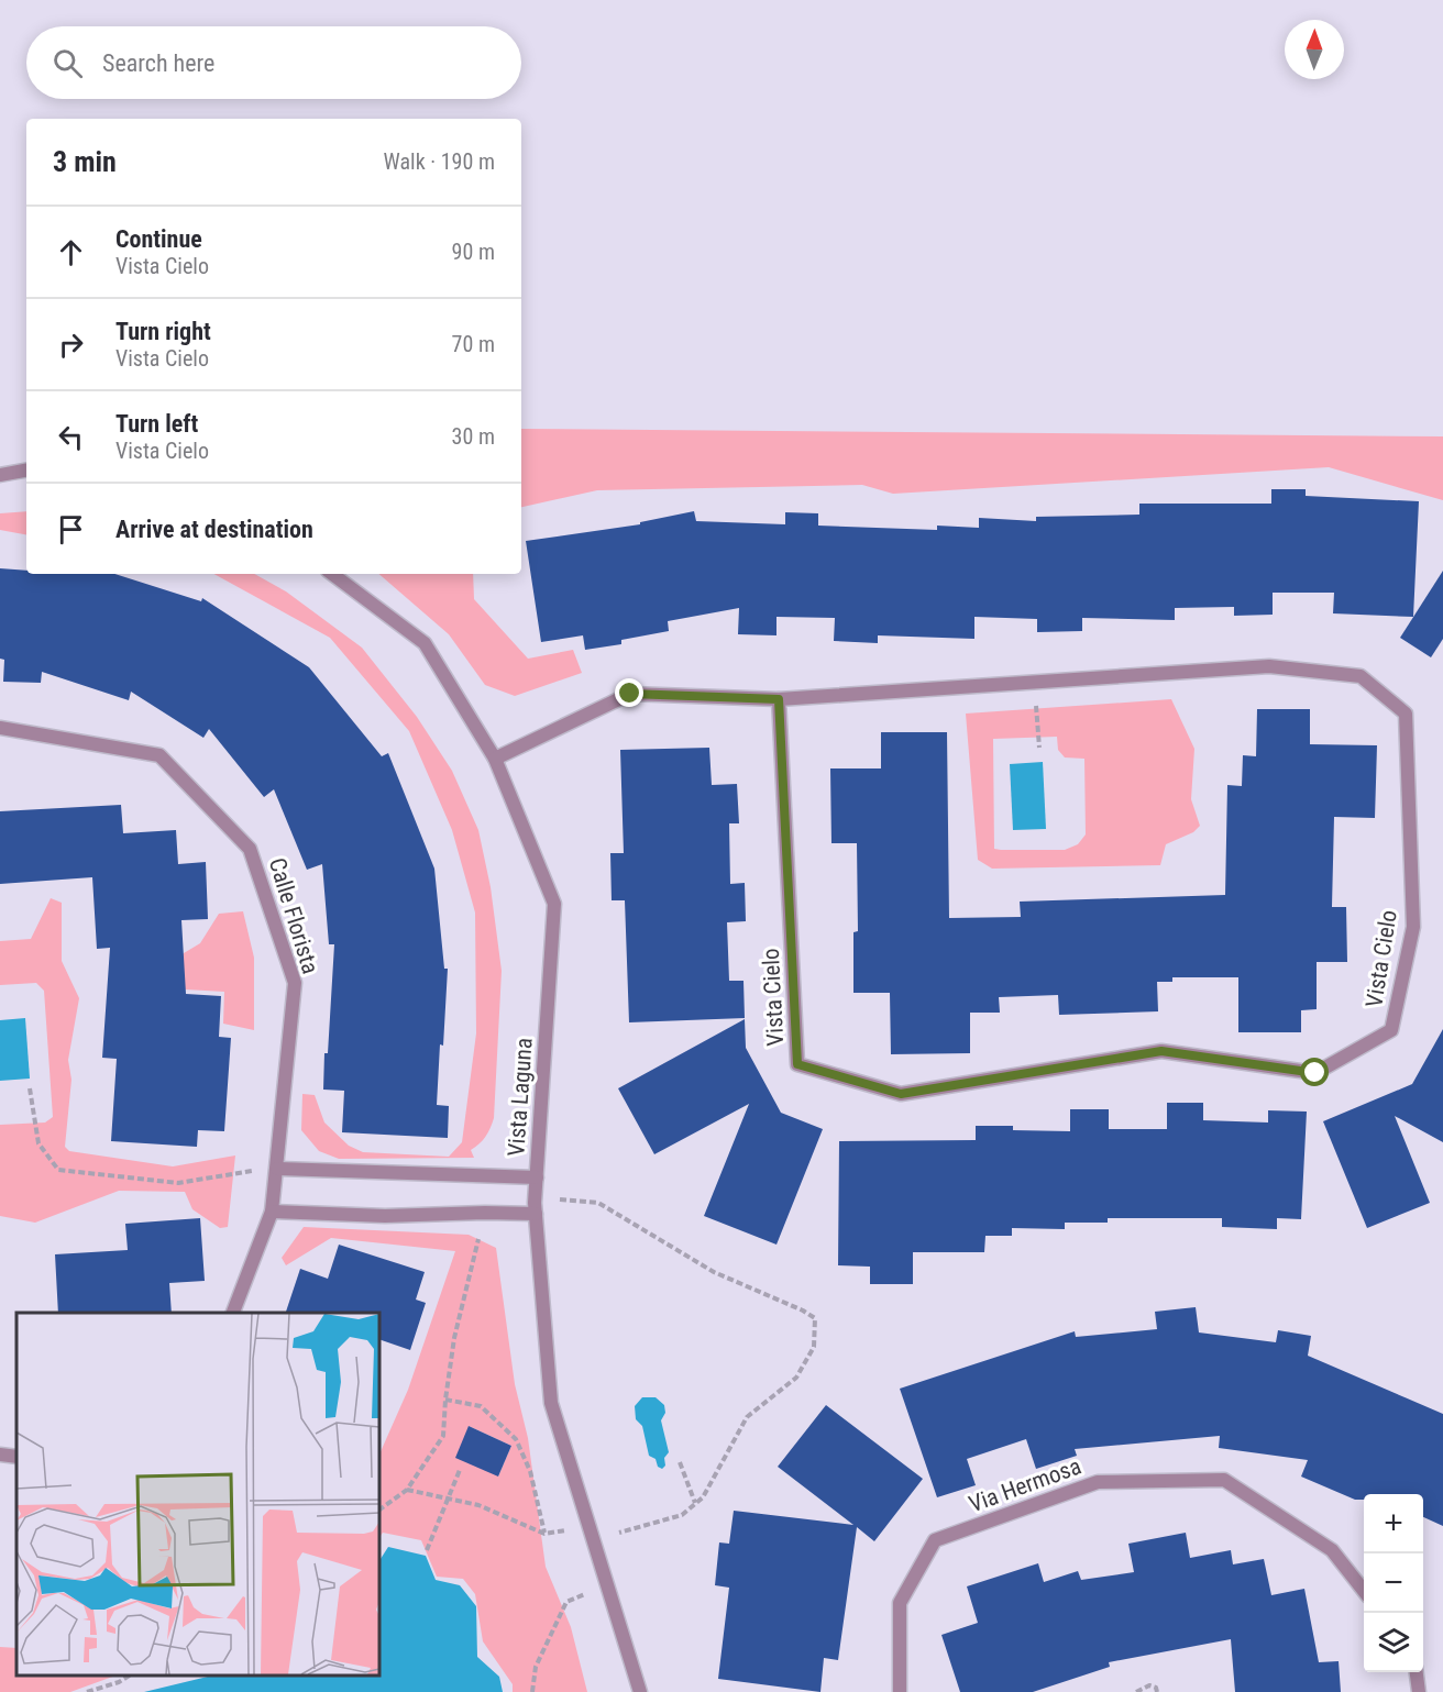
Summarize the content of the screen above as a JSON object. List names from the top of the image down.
{
  "streets": {
    "street": [
      "Calle Florista",
      "Vista Cielo",
      "Vista Laguna",
      "Via Hermosa"
    ]
  },
  "crossings": [
    ["Vista Cielo", "Vista Laguna"]
  ],
  "north": "top",
  "page": {
    "search": "Search here",
    "heading": ["3 min", "Walk · 190 m"],
    "list": [
      ["Continue", "Vista Cielo", "90 m"],
      ["Turn right", "Vista Cielo", "70 m"],
      ["Turn left", "Vista Cielo", "30 m"],
      "Arrive at destination"
    ],
    "map_buttons": ["+", "−"]
  }
}
